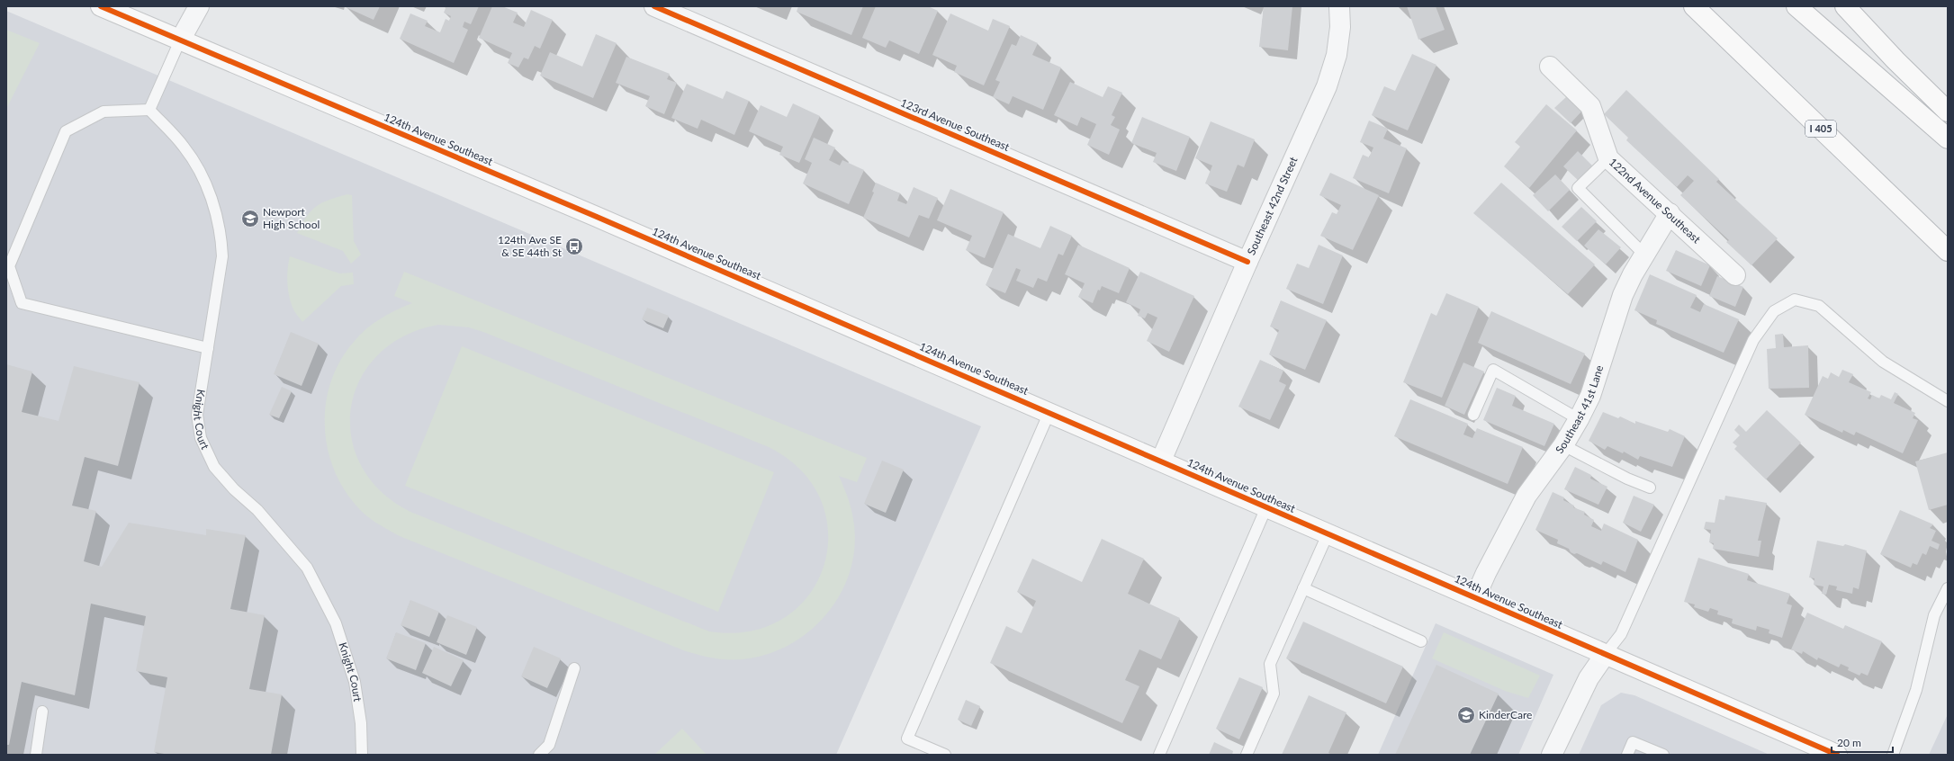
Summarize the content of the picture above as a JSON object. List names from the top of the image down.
{
  "streets": {
    "main road": ["I 405", "124th Avenue Southeast"],
    "street": [
      "123rd Avenue Southeast",
      "122nd Avenue Southeast",
      "Southeast 42nd Street",
      "Southeast 41st Lane"
    ],
    "lane": ["Knight Court"]
  },
  "crossings": [
    ["123rd Avenue Southeast", "Southeast 42nd Street"],
    ["124th Avenue Southeast", "Southeast 42nd Street"],
    ["124th Avenue Southeast", "Southeast 41st Lane"],
    ["122nd Avenue Southeast", "Southeast 41st Lane"]
  ],
  "places": {
    "school or university": ["Newport High School", "KinderCare"],
    "bus stop": ["124th Ave SE & SE 44th St"]
  },
  "scale_bar": "20 m"
}
